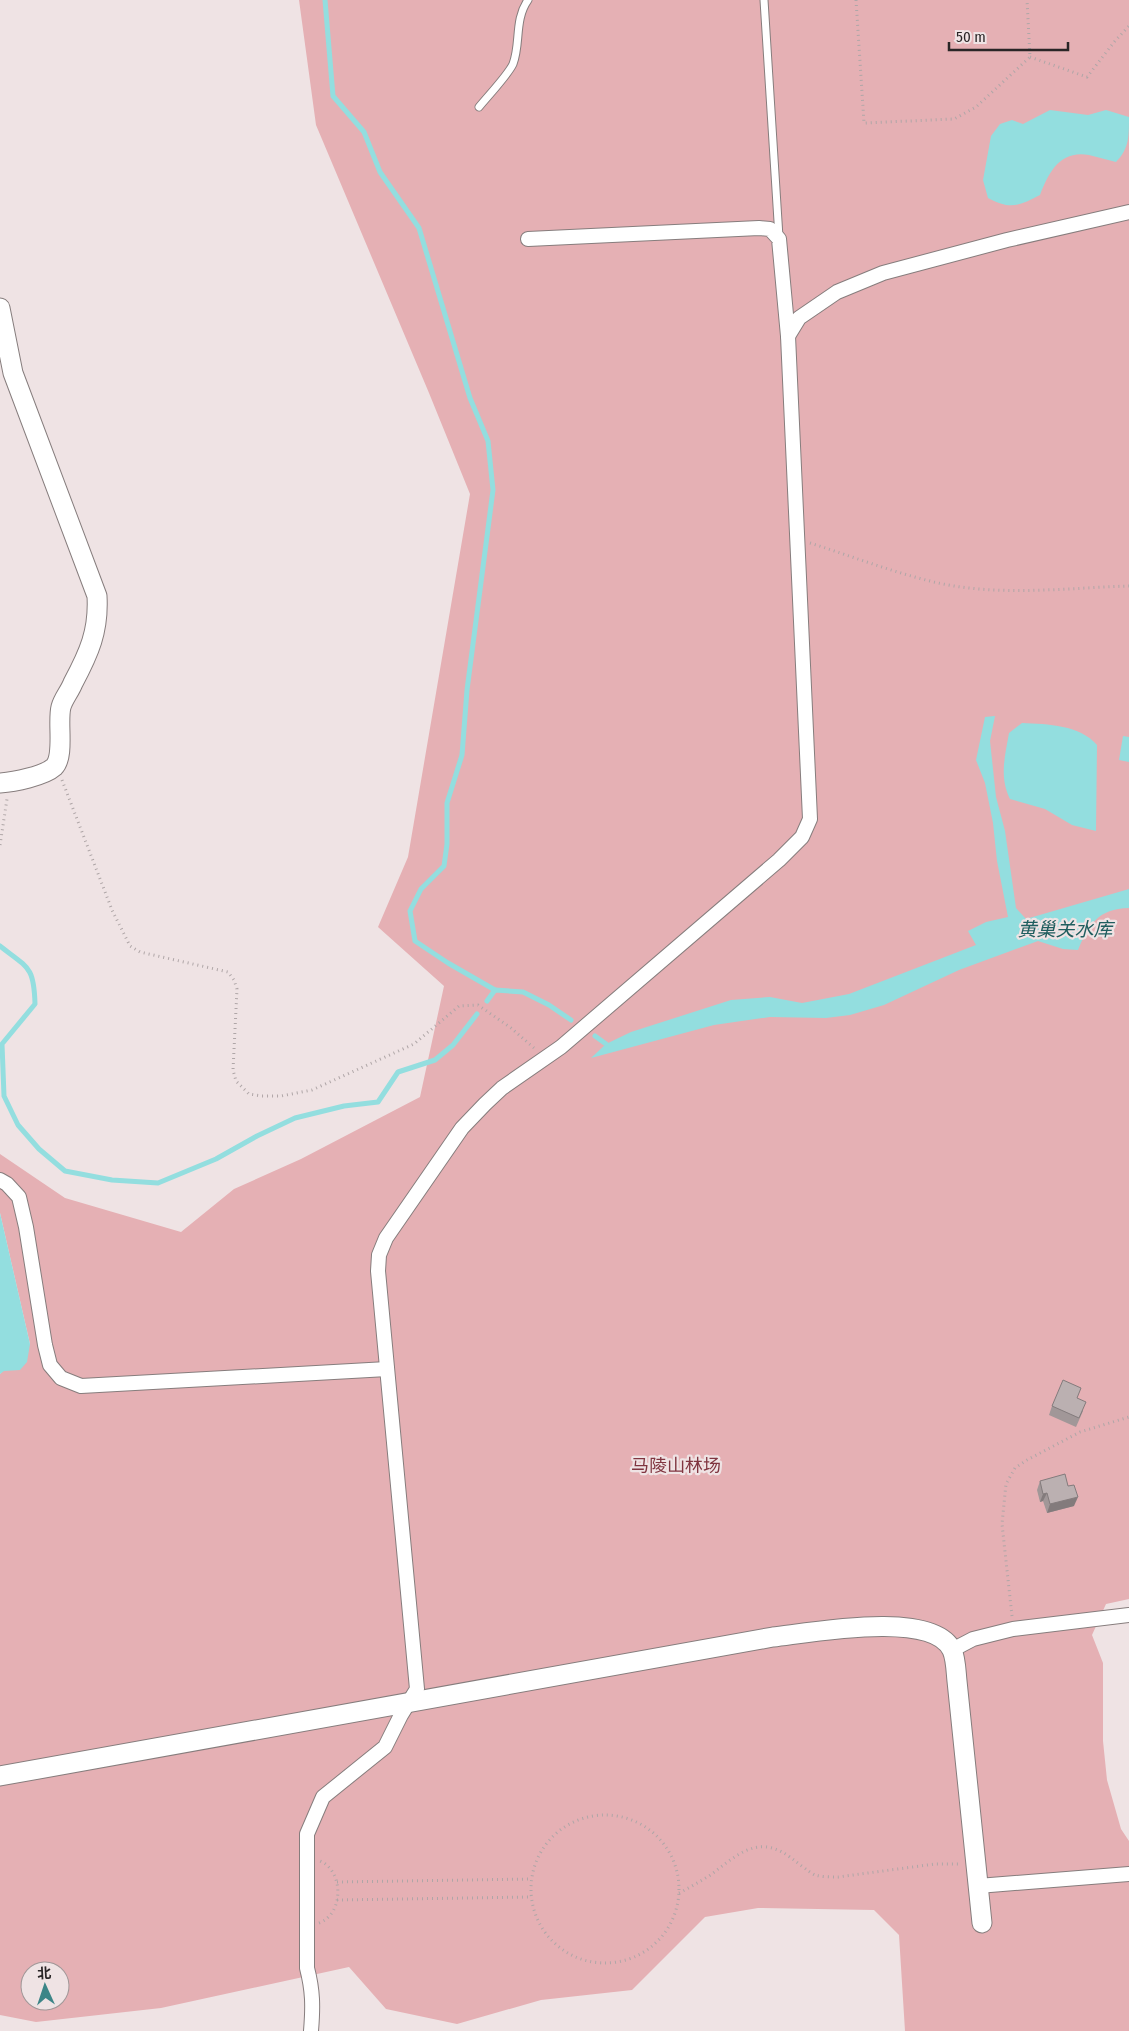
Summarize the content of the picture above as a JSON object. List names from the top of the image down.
{
  "water": ["黄巢关水库"],
  "parks": ["马陵山林场"],
  "scale_bar": "50 m",
  "north": "top"
}
